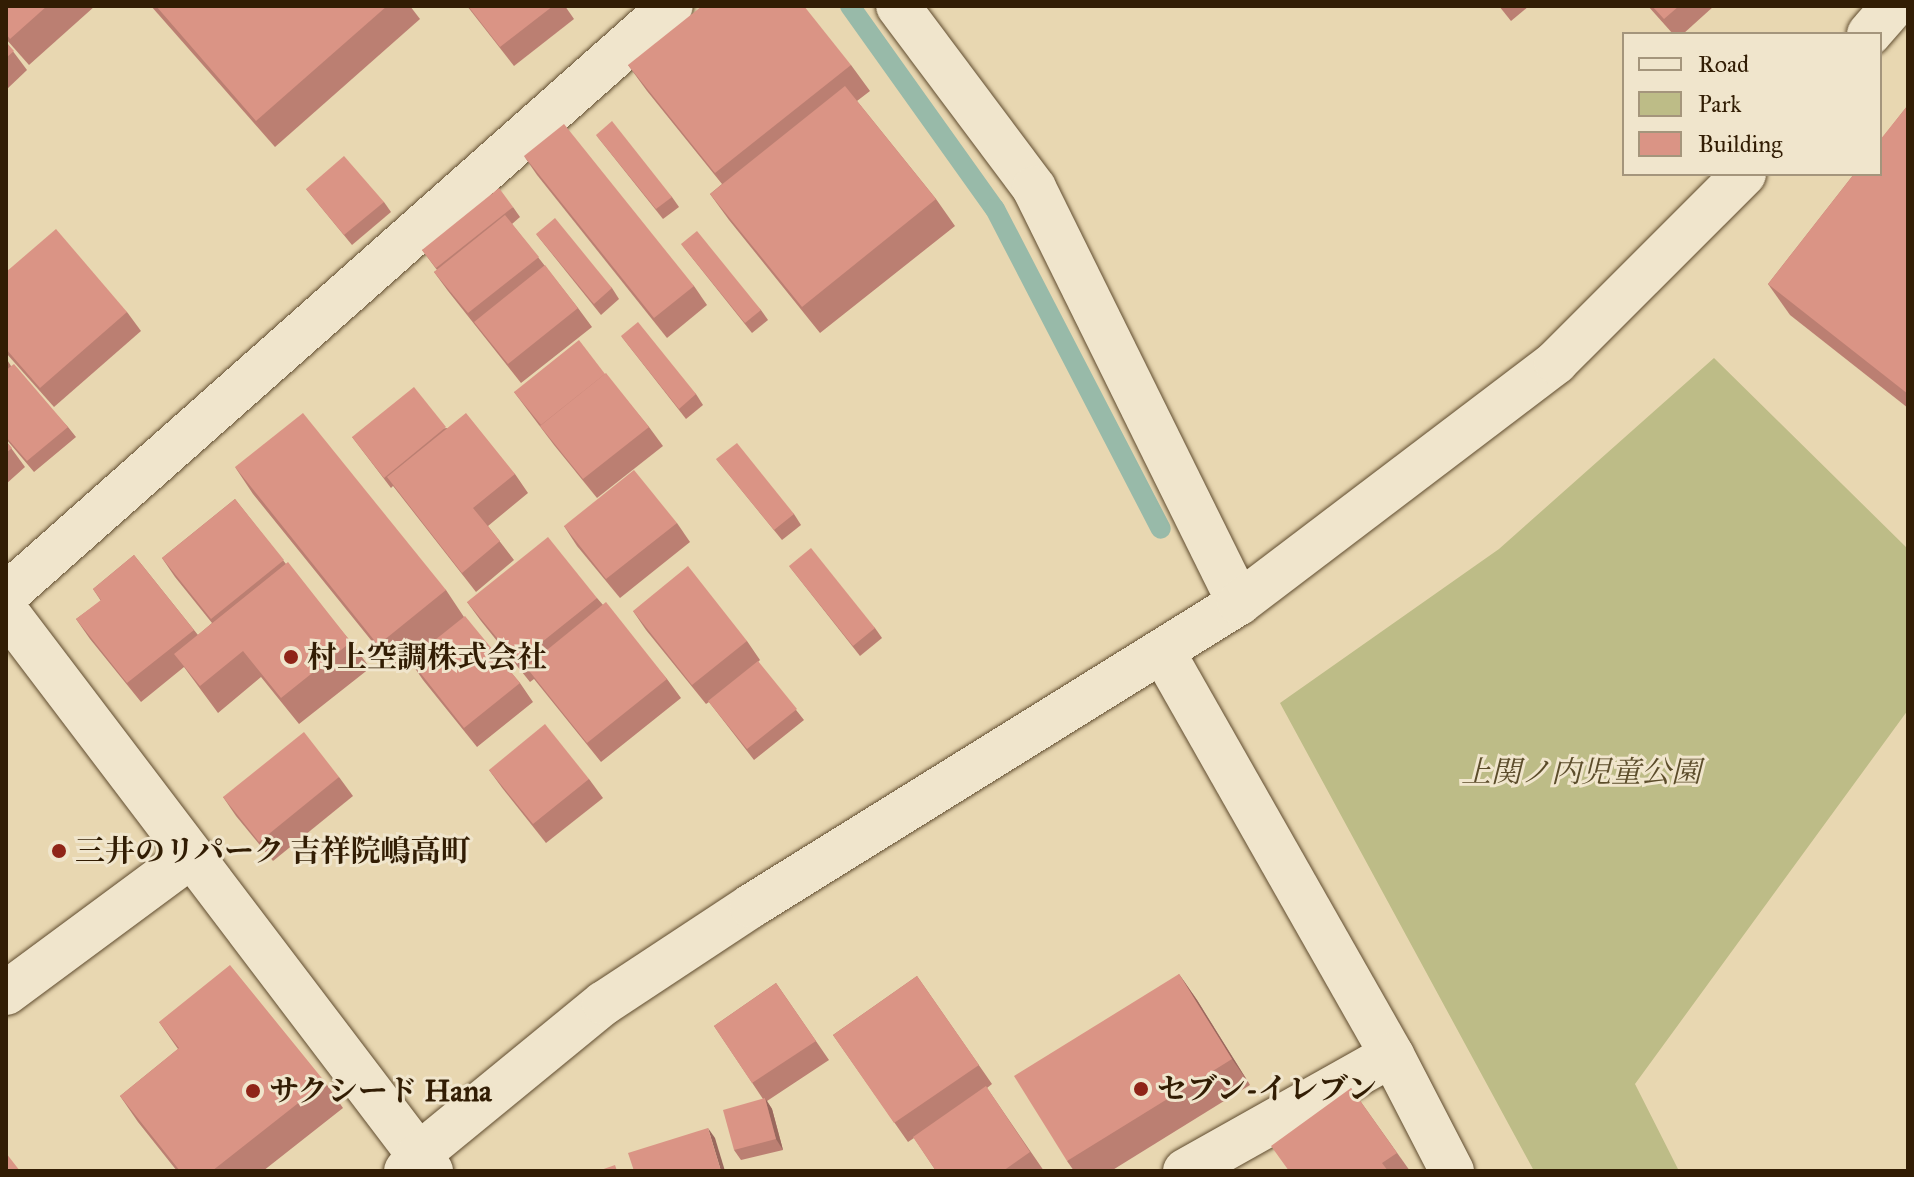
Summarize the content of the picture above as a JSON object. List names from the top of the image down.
{
  "parks": ["上関ノ内児童公園"],
  "places": [
    "村上空調株式会社",
    "三井のリパーク 吉祥院嶋高町",
    "セブン-イレブン",
    "サクシード Hana"
  ],
  "legend": ["Road", "Park", "Building"]
}
